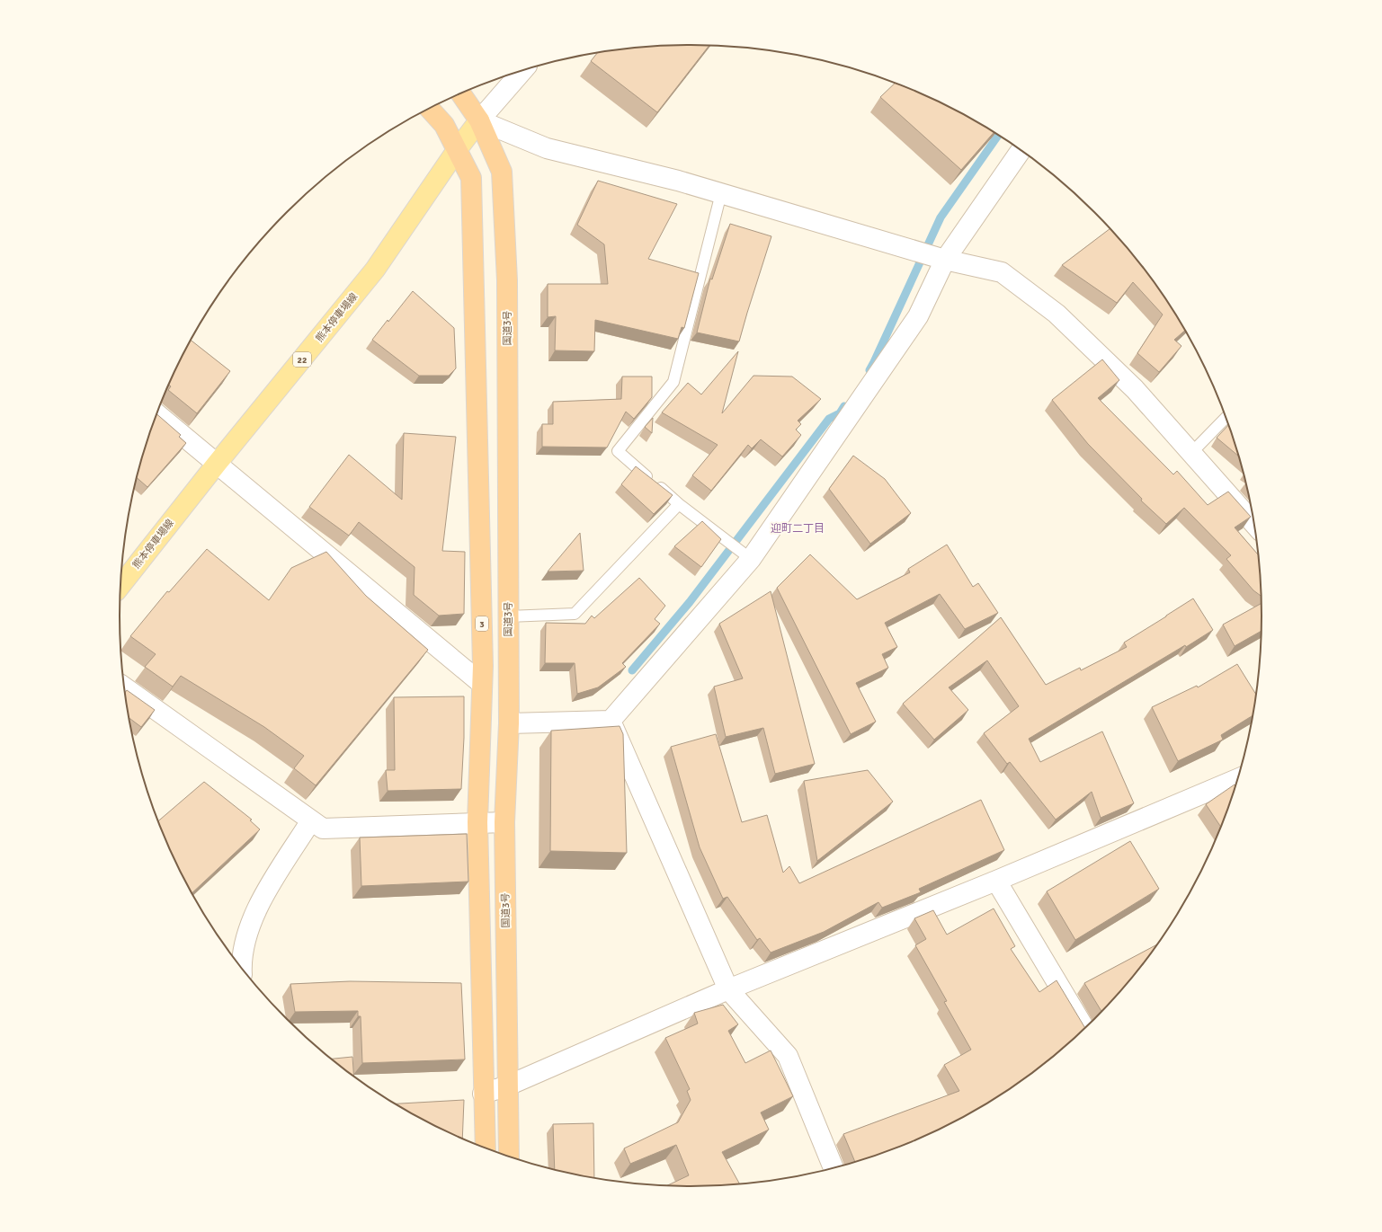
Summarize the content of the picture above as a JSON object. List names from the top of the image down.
{
  "streets": {
    "highway": ["国道3号", "3"],
    "main road": ["熊本停車場線", "22"]
  },
  "crossings": [
    ["熊本停車場線", "国道3号"],
    ["熊本停車場線", "3"]
  ],
  "districts": ["迎町二丁目"]
}
